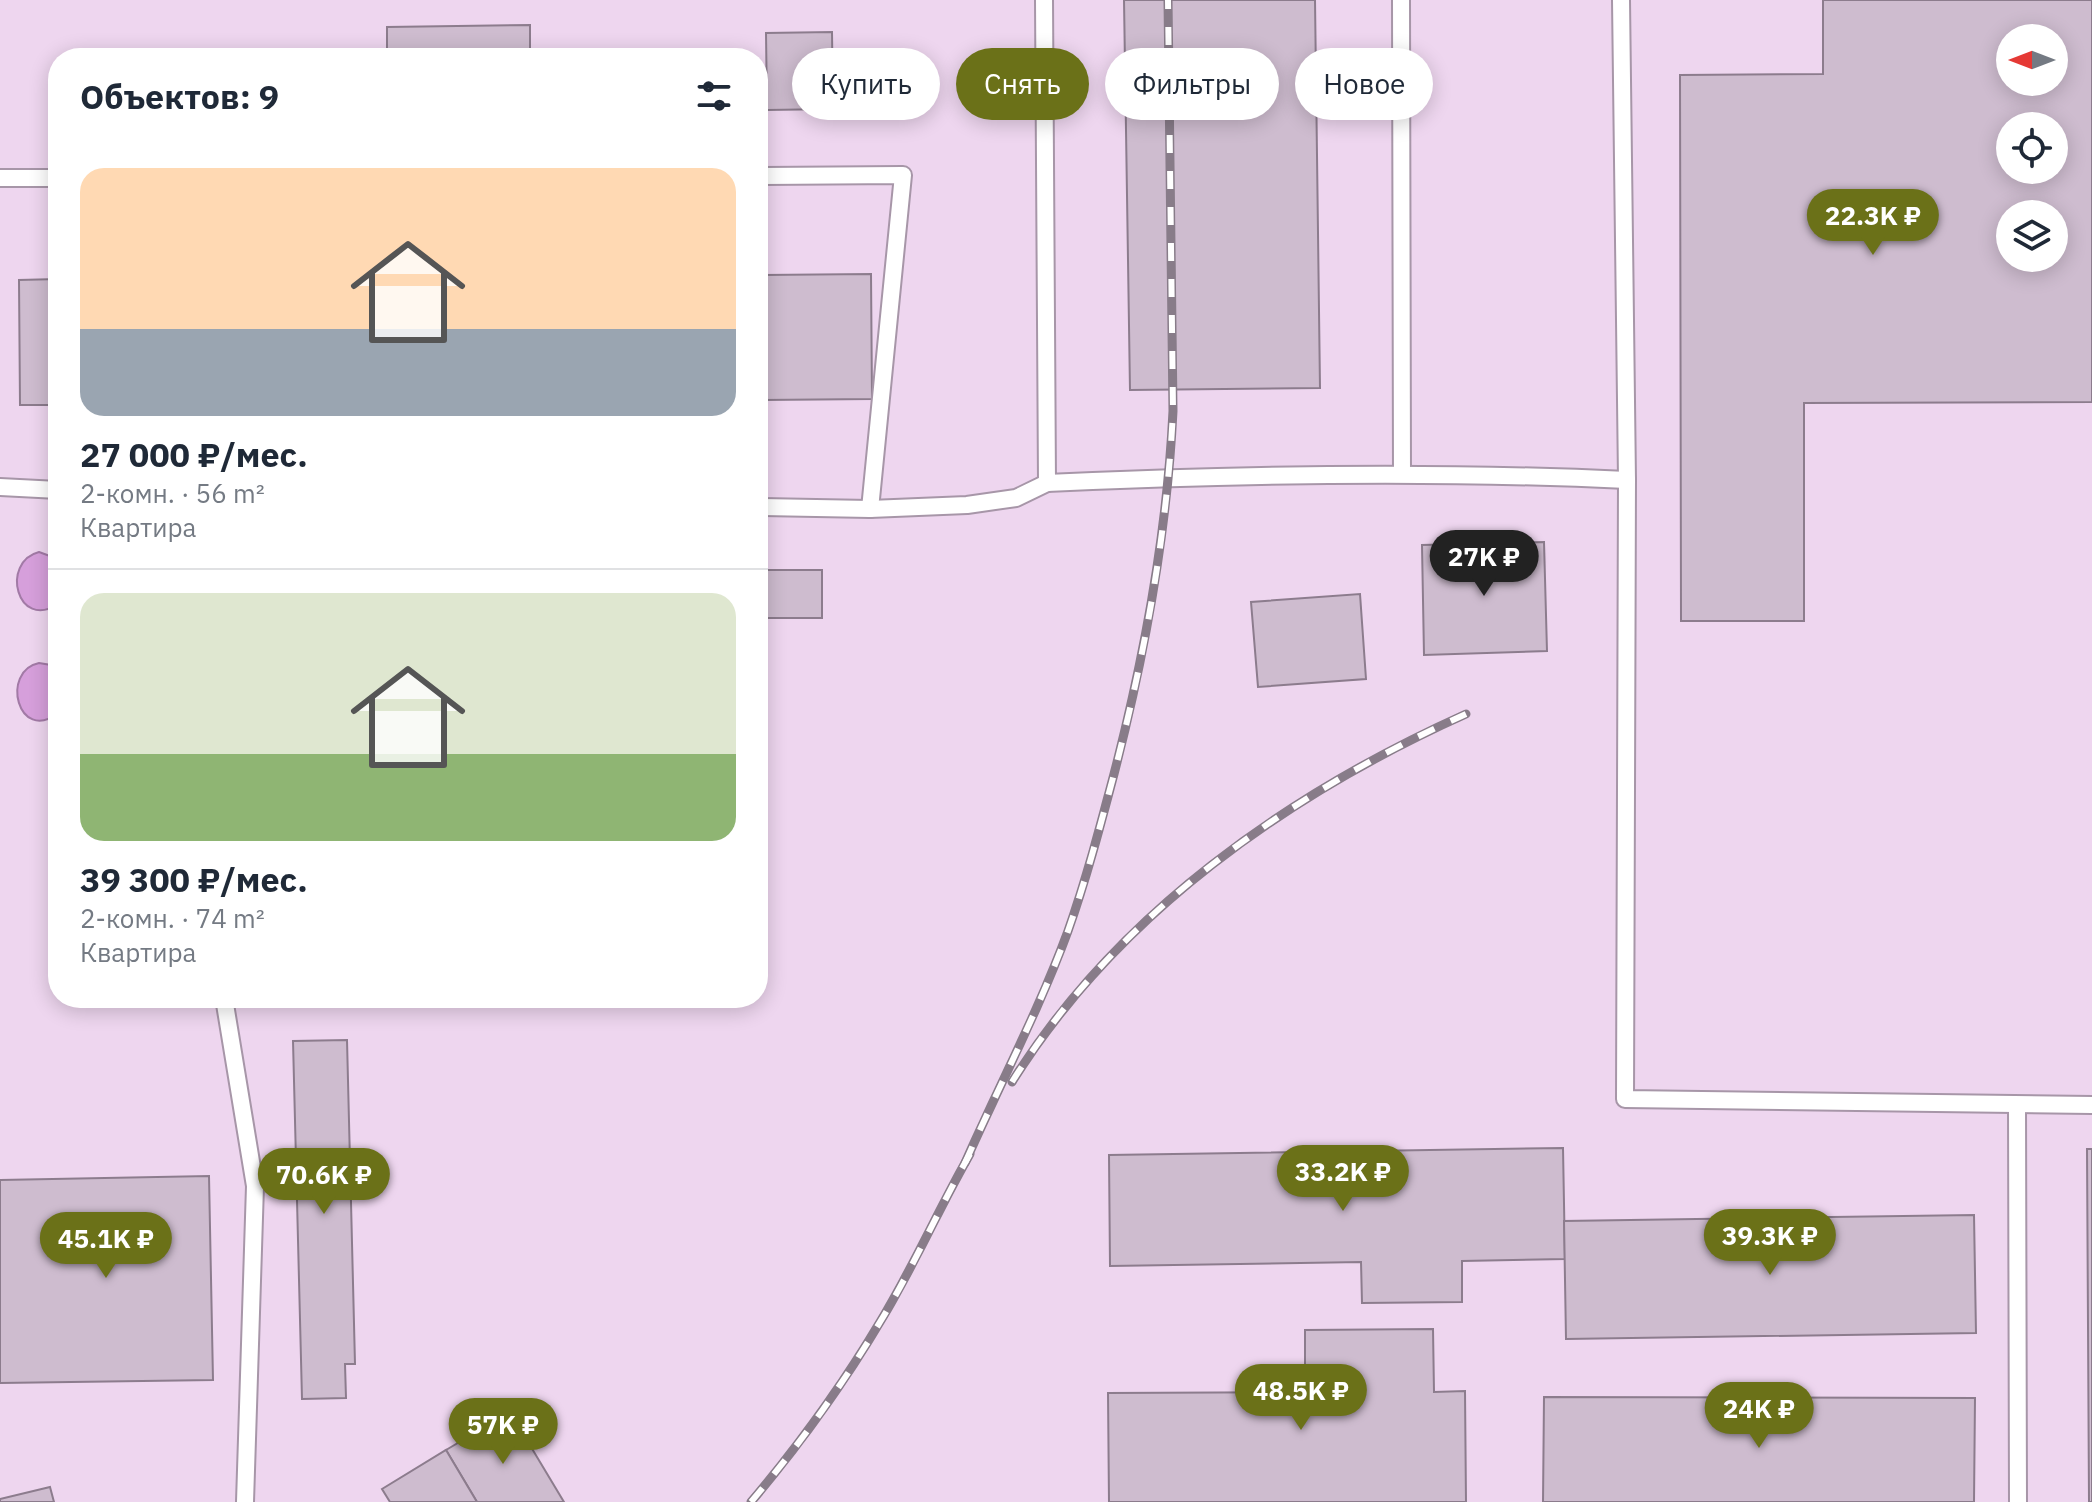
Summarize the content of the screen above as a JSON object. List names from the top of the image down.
{
  "north": "left",
  "page": {
    "chip": [
      "Купить",
      "Снять",
      "Фильтры",
      "Новое"
    ],
    "heading": "Объектов: 9",
    "list": [
      {
        "name": "27 000 ₽/мес.",
        "note": "2-комн. · 56 m² · Квартира"
      },
      {
        "name": "39 300 ₽/мес.",
        "note": "2-комн. · 74 m² · Квартира"
      }
    ],
    "price": [
      "22.3K ₽",
      "27K ₽",
      "33.2K ₽",
      "70.6K ₽",
      "39.3K ₽",
      "45.1K ₽",
      "48.5K ₽",
      "24K ₽",
      "57K ₽"
    ]
  }
}
